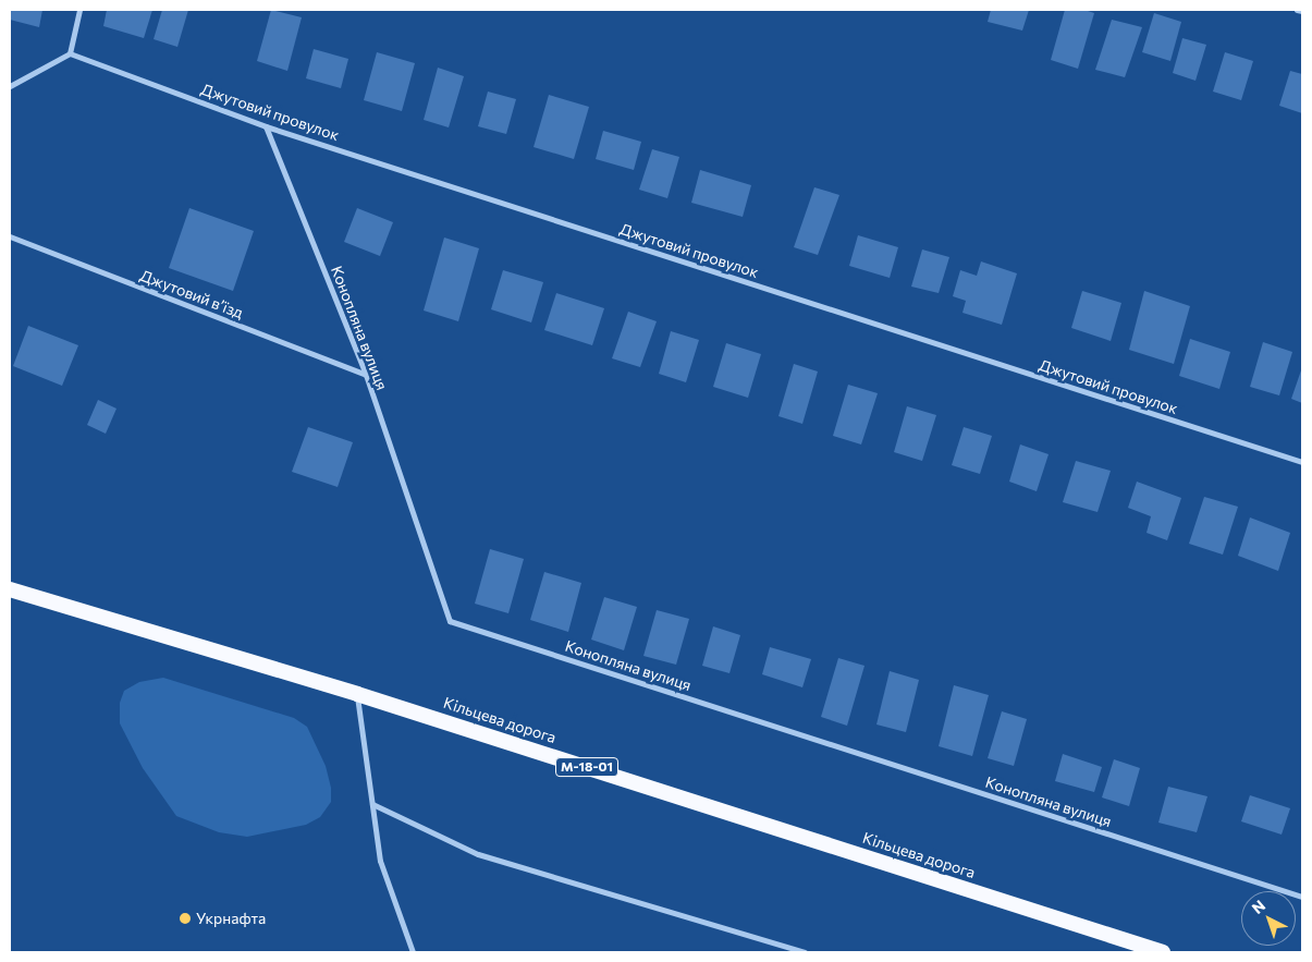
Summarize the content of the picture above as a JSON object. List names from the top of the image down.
{
  "streets": {
    "highway": ["Кільцева дорога", "М-18-01"],
    "street": ["Джутовий провулок", "Джутовий в’їзд", "Конопляна вулиця"]
  },
  "crossings": [
    ["Джутовий провулок", "Конопляна вулиця"],
    ["Джутовий в’їзд", "Конопляна вулиця"]
  ],
  "places": ["Укрнафта"],
  "north": "top left"
}
